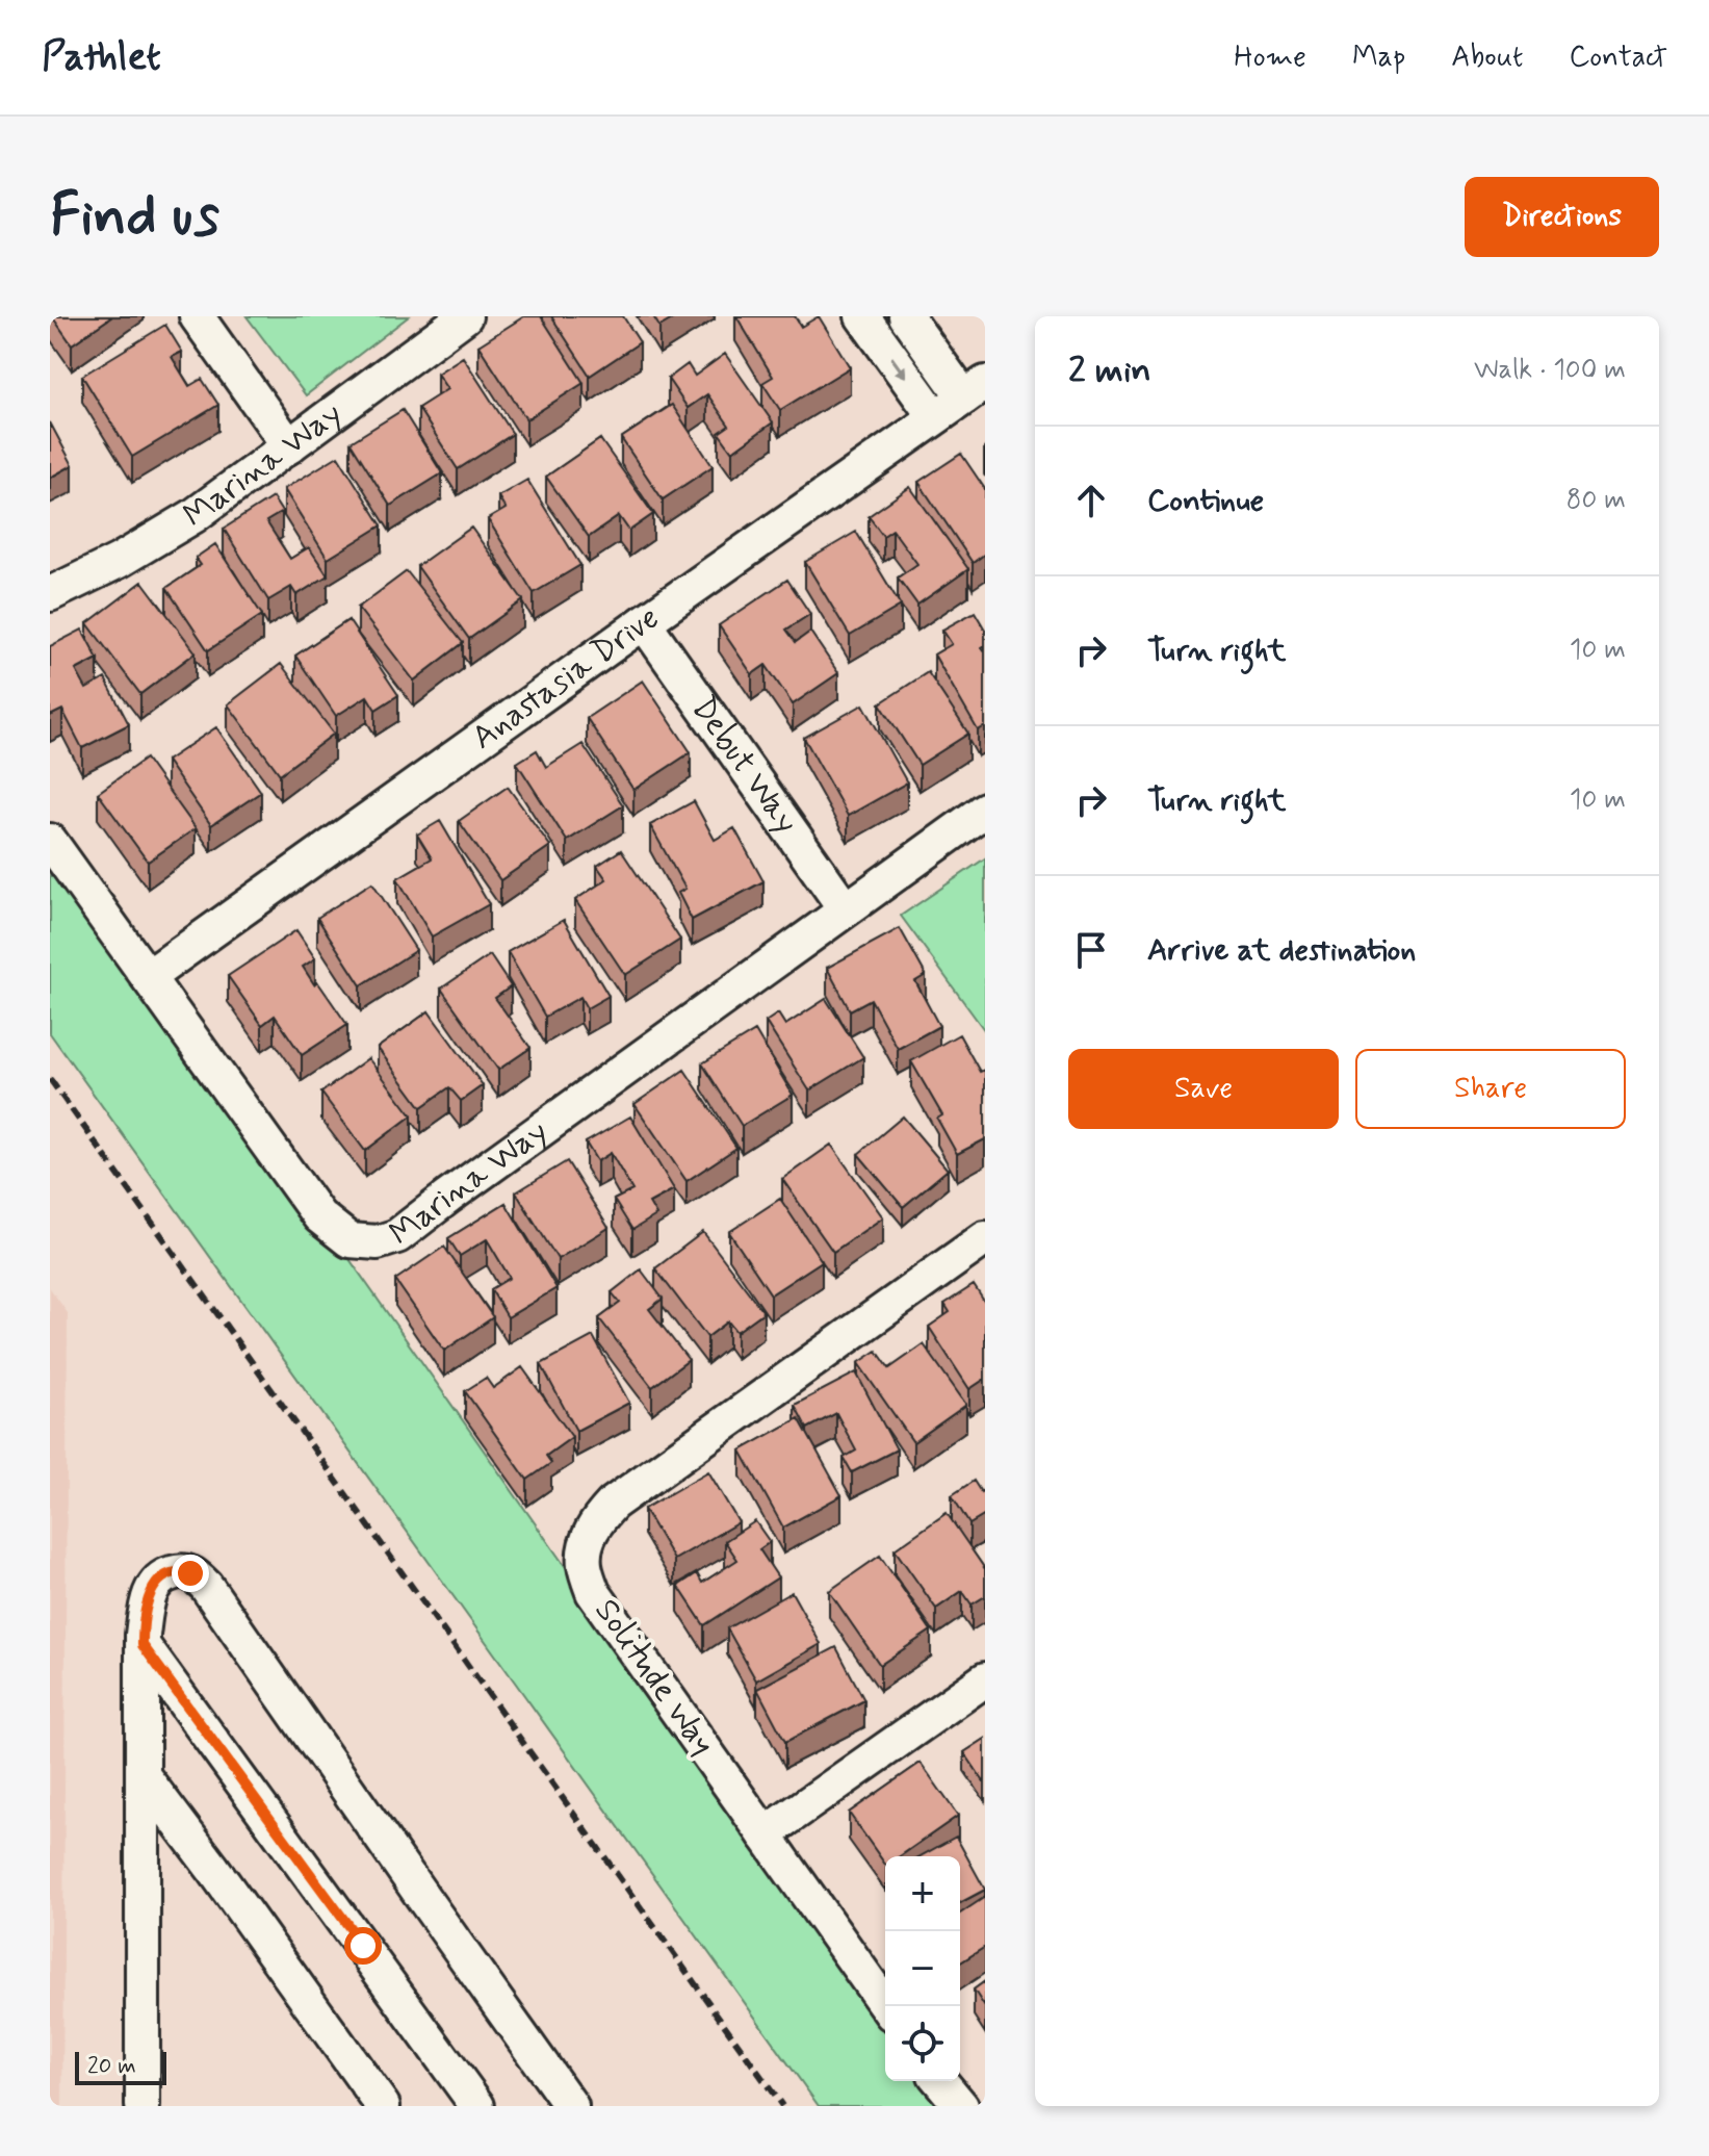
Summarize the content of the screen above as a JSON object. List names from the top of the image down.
{
  "streets": {
    "street": [
      "Marina Way",
      "Anastasia Drive",
      "Debut Way",
      "Solitude Way"
    ]
  },
  "crossings": [
    ["Marina Way", "Anastasia Drive"],
    ["Marina Way", "Debut Way"],
    ["Anastasia Drive", "Debut Way"]
  ],
  "scale_bar": "20 m",
  "page": {
    "header": "Pathlet",
    "nav": [
      "Home",
      "Map",
      "About",
      "Contact"
    ],
    "buttons": [
      "Directions",
      ["Save", "Share"]
    ],
    "title": "Find us",
    "heading": ["2 min", "Walk · 100 m"],
    "list": [
      ["Continue", "80 m"],
      ["Turn right", "10 m"],
      ["Turn right", "10 m"],
      "Arrive at destination"
    ],
    "map_buttons": ["+", "−"],
    "scale": "20 m"
  }
}
